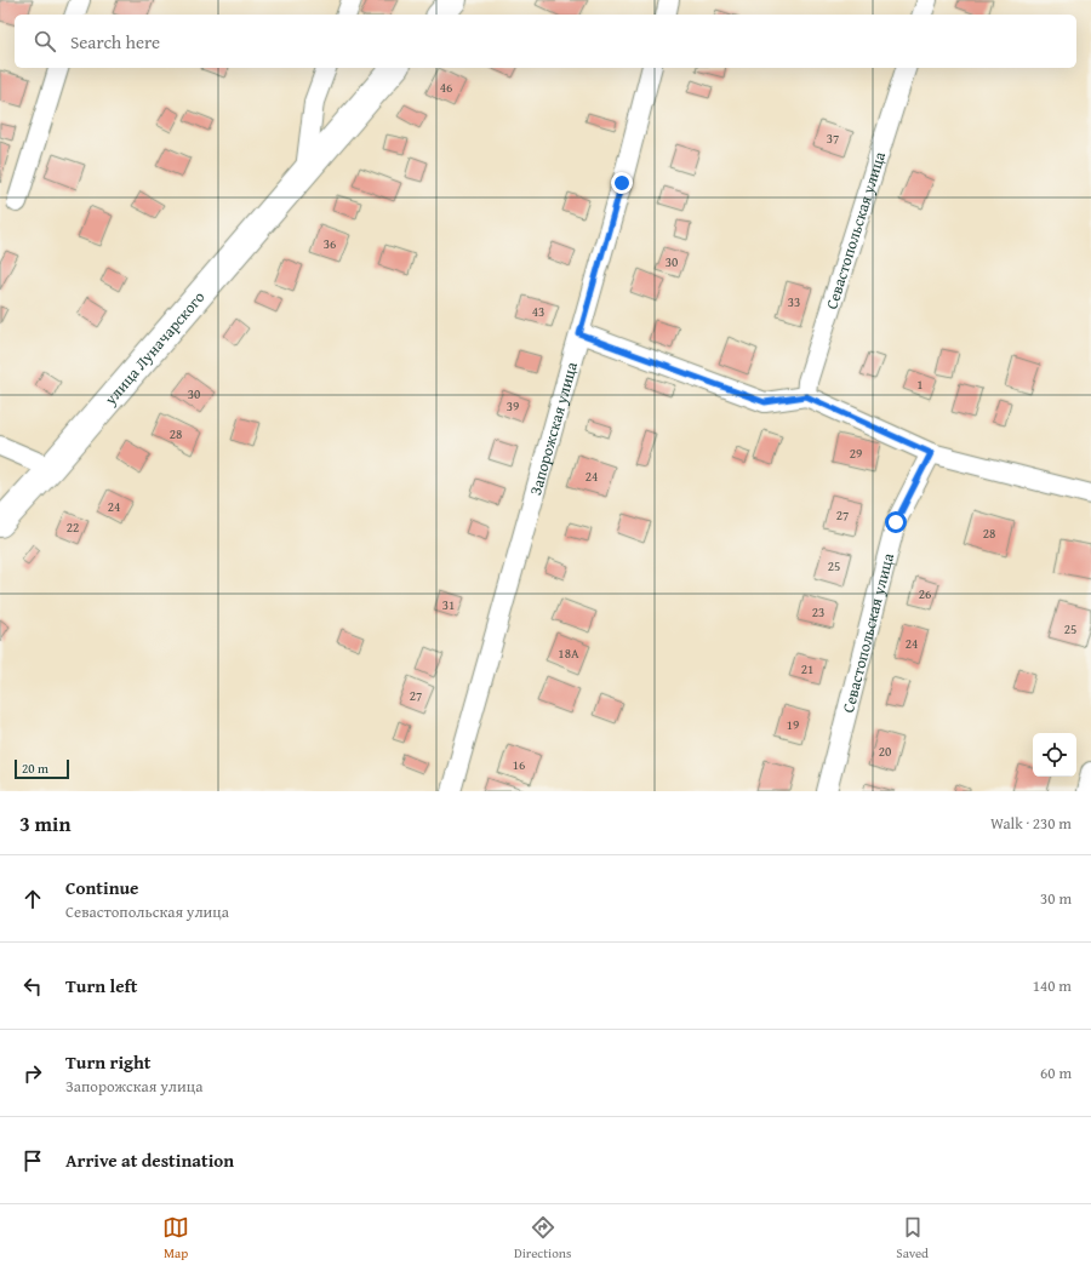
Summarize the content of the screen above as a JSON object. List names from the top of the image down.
{
  "streets": {
    "main road": ["улица Луначарского"],
    "street": ["Севастопольская улица", "Запорожская улица"]
  },
  "house_numbers": [
    "46",
    "37",
    "36",
    "30",
    "33",
    "43",
    "1",
    "30",
    "39",
    "28",
    "29",
    "24",
    "24",
    "27",
    "22",
    "28",
    "25",
    "26",
    "31",
    "23",
    "25",
    "24",
    "18А",
    "21",
    "27",
    "19",
    "20",
    "16"
  ],
  "scale_bar": "20 m",
  "page": {
    "search": "Search here",
    "scale": "20 m",
    "heading": ["3 min", "Walk · 230 m"],
    "list": [
      ["Continue", "Севастопольская улица", "30 m"],
      ["Turn left", "140 m"],
      ["Turn right", "Запорожская улица", "60 m"],
      "Arrive at destination"
    ],
    "nav": ["Map", "Directions", "Saved"]
  }
}
